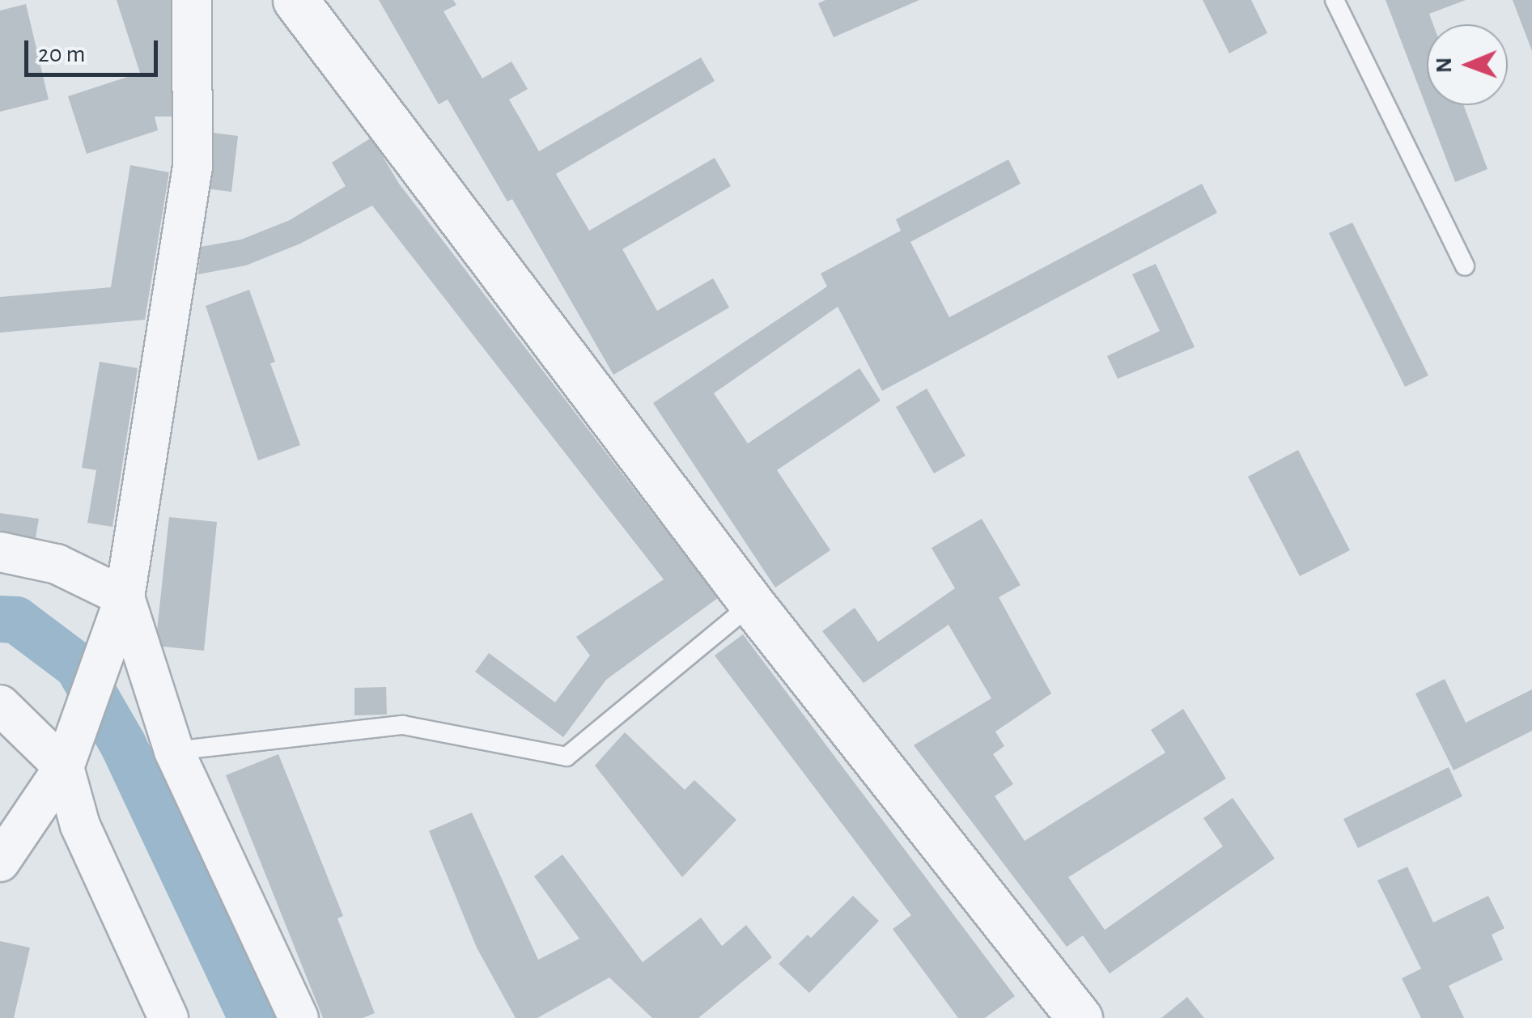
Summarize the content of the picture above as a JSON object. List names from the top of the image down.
{
  "scale_bar": "20 m",
  "north": "left"
}
